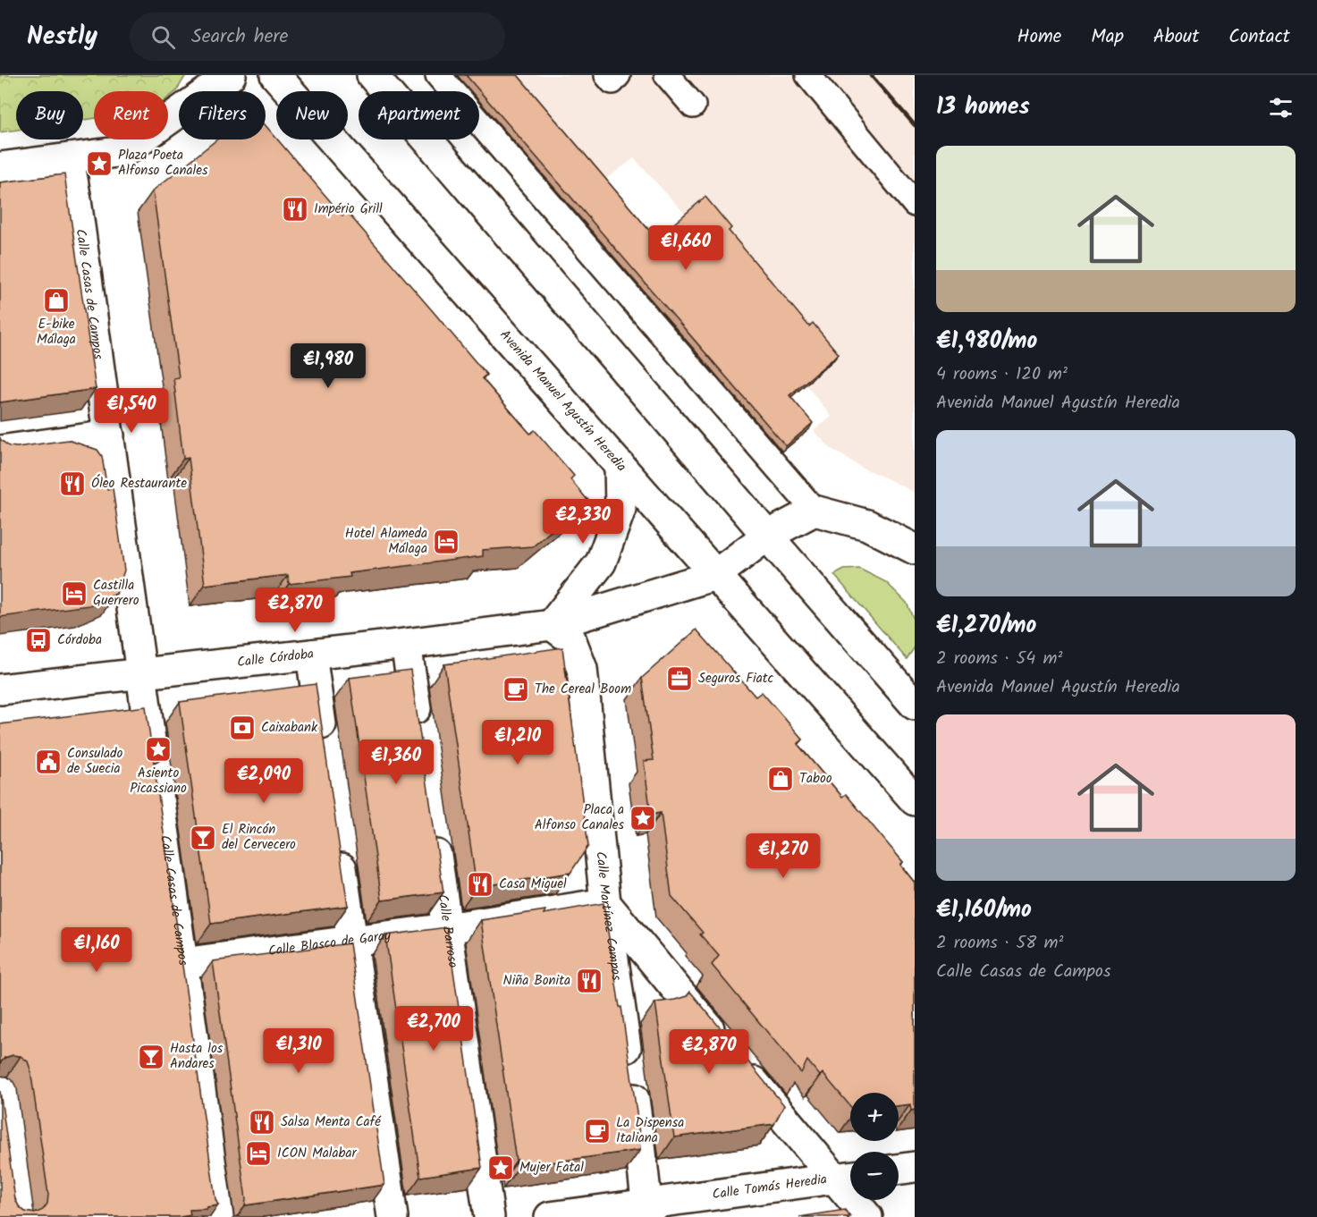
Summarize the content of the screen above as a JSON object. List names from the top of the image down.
{
  "streets": {
    "street": [
      "Calle Casas de Campos",
      "Avenida Manuel Agustín Heredia",
      "Calle Córdoba",
      "Calle Martínez Campos",
      "Calle Barroso",
      "Calle Blasco de Garay",
      "Calle Tomás Heredia"
    ]
  },
  "crossings": [
    ["Calle Casas de Campos", "Calle Córdoba"],
    ["Calle Casas de Campos", "Calle Blasco de Garay"],
    ["Avenida Manuel Agustín Heredia", "Calle Córdoba"],
    ["Calle Córdoba", "Calle Martínez Campos"],
    ["Calle Martínez Campos", "Calle Blasco de Garay"],
    ["Calle Martínez Campos", "Calle Tomás Heredia"],
    ["Calle Barroso", "Calle Blasco de Garay"]
  ],
  "places": {
    "place": [
      "Plaza Poeta Alfonso Canales",
      "Asiento Picassiano",
      "Placa a Alfonso Canales",
      "Mujer Fatal"
    ],
    "restaurant": [
      "Império Grill",
      "Óleo Restaurante",
      "Casa Miguel",
      "Niña Bonita",
      "Salsa Menta Café"
    ],
    "shop": ["E-bike Málaga", "Taboo"],
    "hotel": ["Hotel Alameda Málaga", "Castilla Guerrero", "ICON Malabar"],
    "bus stop": ["Córdoba"],
    "office": ["Seguros Fiatc"],
    "cafe": ["The Cereal Boom", "La Dispensa Italiana"],
    "bank": ["Caixabank"],
    "public building": ["Consulado de Suecia"],
    "bar": ["El Rincón del Cervecero", "Hasta los Andares"]
  },
  "page": {
    "header": "Nestly",
    "search": "Search here",
    "nav": [
      "Home",
      "Map",
      "About",
      "Contact"
    ],
    "heading": "13 homes",
    "chip": [
      "Buy",
      "Rent",
      "Filters",
      "New",
      "Apartment"
    ],
    "list": [
      {
        "name": "€1,980/mo",
        "note": "4 rooms · 120 m² · Avenida Manuel Agustín Heredia"
      },
      {
        "name": "€1,270/mo",
        "note": "2 rooms · 54 m² · Avenida Manuel Agustín Heredia"
      },
      {
        "name": "€1,160/mo",
        "note": "2 rooms · 58 m² · Calle Casas de Campos"
      }
    ],
    "price": [
      "€1,660",
      "€1,980",
      "€1,540",
      "€2,330",
      "€2,870",
      "€1,210",
      "€1,360",
      "€2,090",
      "€1,270",
      "€1,160",
      "€2,700",
      "€1,310",
      "€2,870"
    ],
    "map_buttons": ["+", "−"]
  }
}
